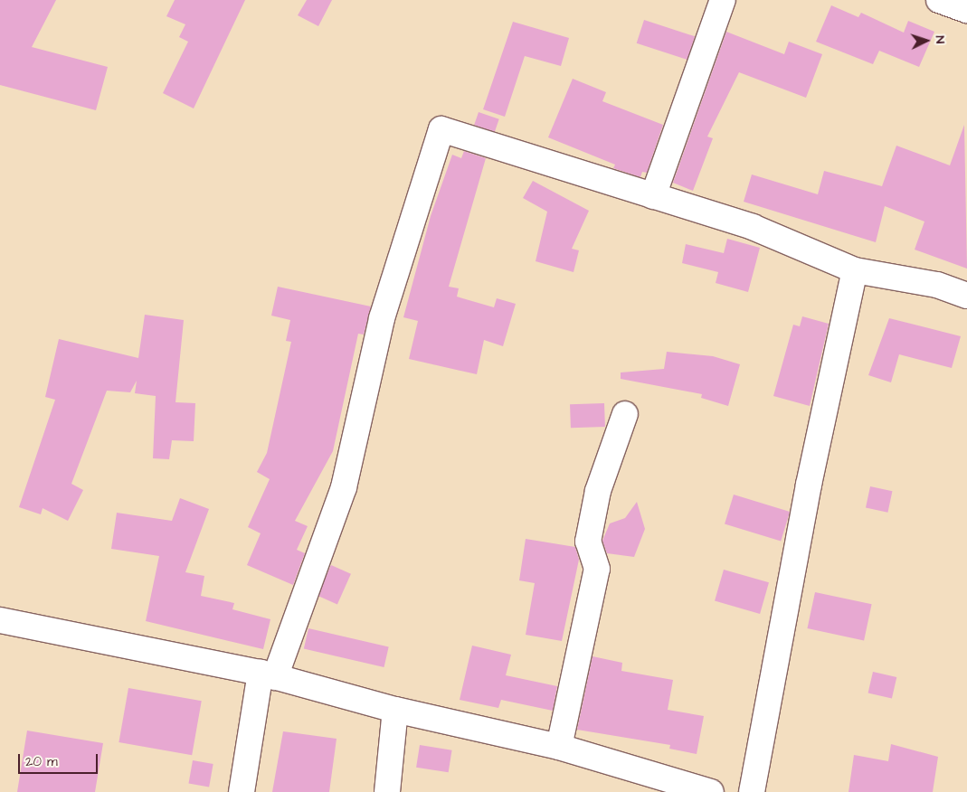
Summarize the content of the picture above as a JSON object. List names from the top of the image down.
{
  "scale_bar": "20 m",
  "north": "right"
}
